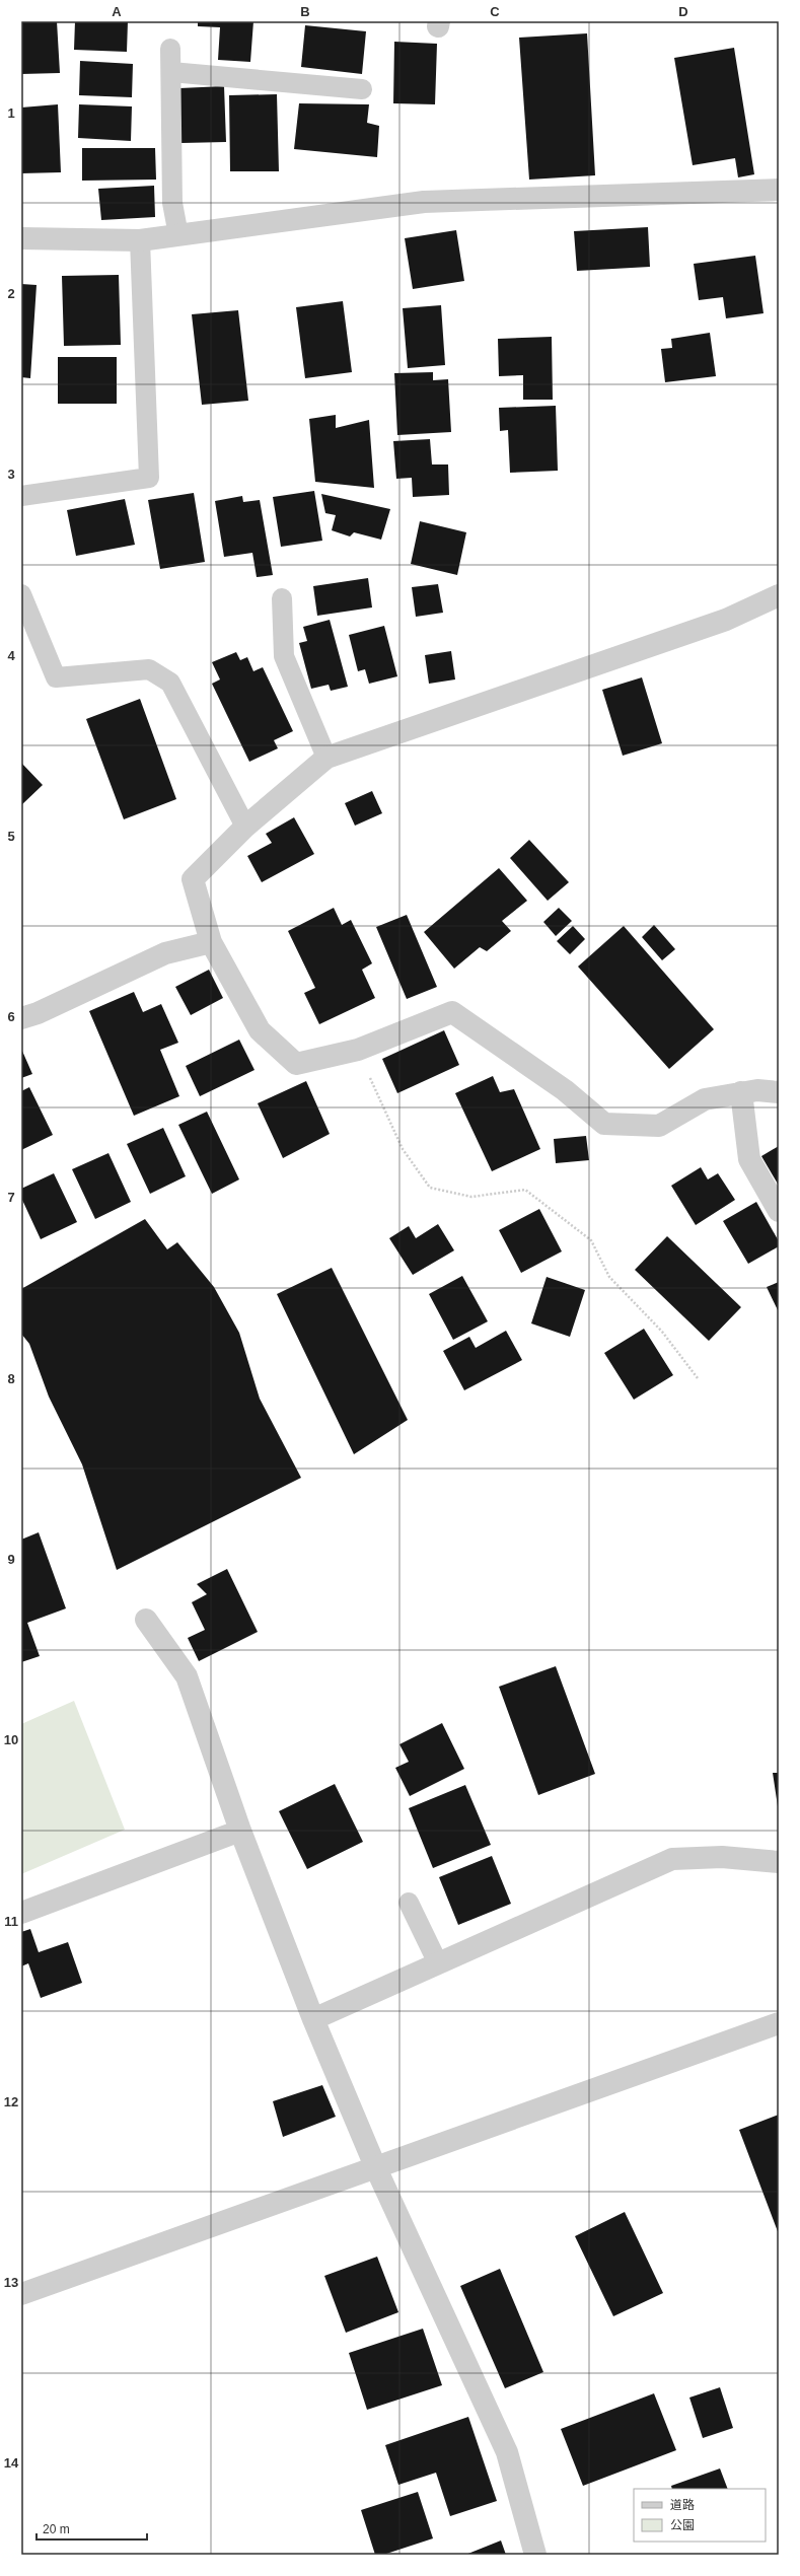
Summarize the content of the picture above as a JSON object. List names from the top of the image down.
{
  "legend": ["道路", "公園"],
  "scale_bar": "20 m",
  "grid": {
    "columns": [
      "A",
      "B",
      "C",
      "D"
    ],
    "rows": [
      "1",
      "2",
      "3",
      "4",
      "5",
      "6",
      "7",
      "8",
      "9",
      "10",
      "11",
      "12",
      "13",
      "14"
    ]
  }
}
